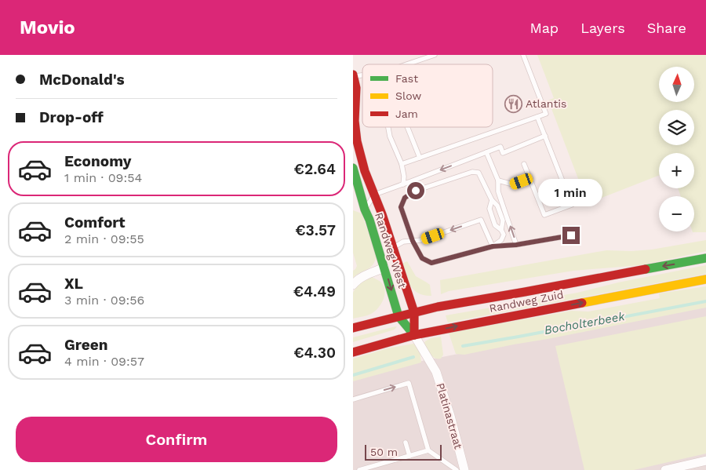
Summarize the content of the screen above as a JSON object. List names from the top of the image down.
{
  "streets": {
    "main road": ["Randweg West", "Randweg Zuid"],
    "street": ["Platinastraat"]
  },
  "crossings": [
    ["Randweg West", "Randweg Zuid"],
    ["Randweg West", "Platinastraat"]
  ],
  "water": ["Bocholterbeek"],
  "places": {
    "restaurant": ["Atlantis"]
  },
  "legend": ["Fast", "Slow", "Jam"],
  "scale_bar": "50 m",
  "north": "top",
  "page": {
    "header": "Movio",
    "nav": ["Map", "Layers", "Share"],
    "banner": ["McDonald's", "Drop-off"],
    "map_buttons": ["+", "−"],
    "list": [
      {
        "name": "Economy",
        "note": "1 min · 09:54",
        "value": "€2.64"
      },
      {
        "name": "Comfort",
        "note": "2 min · 09:55",
        "value": "€3.57"
      },
      {
        "name": "XL",
        "note": "3 min · 09:56",
        "value": "€4.49"
      },
      {
        "name": "Green",
        "note": "4 min · 09:57",
        "value": "€4.30"
      }
    ],
    "bubble": "1 min",
    "buttons": "Confirm",
    "scale": "50 m"
  }
}
